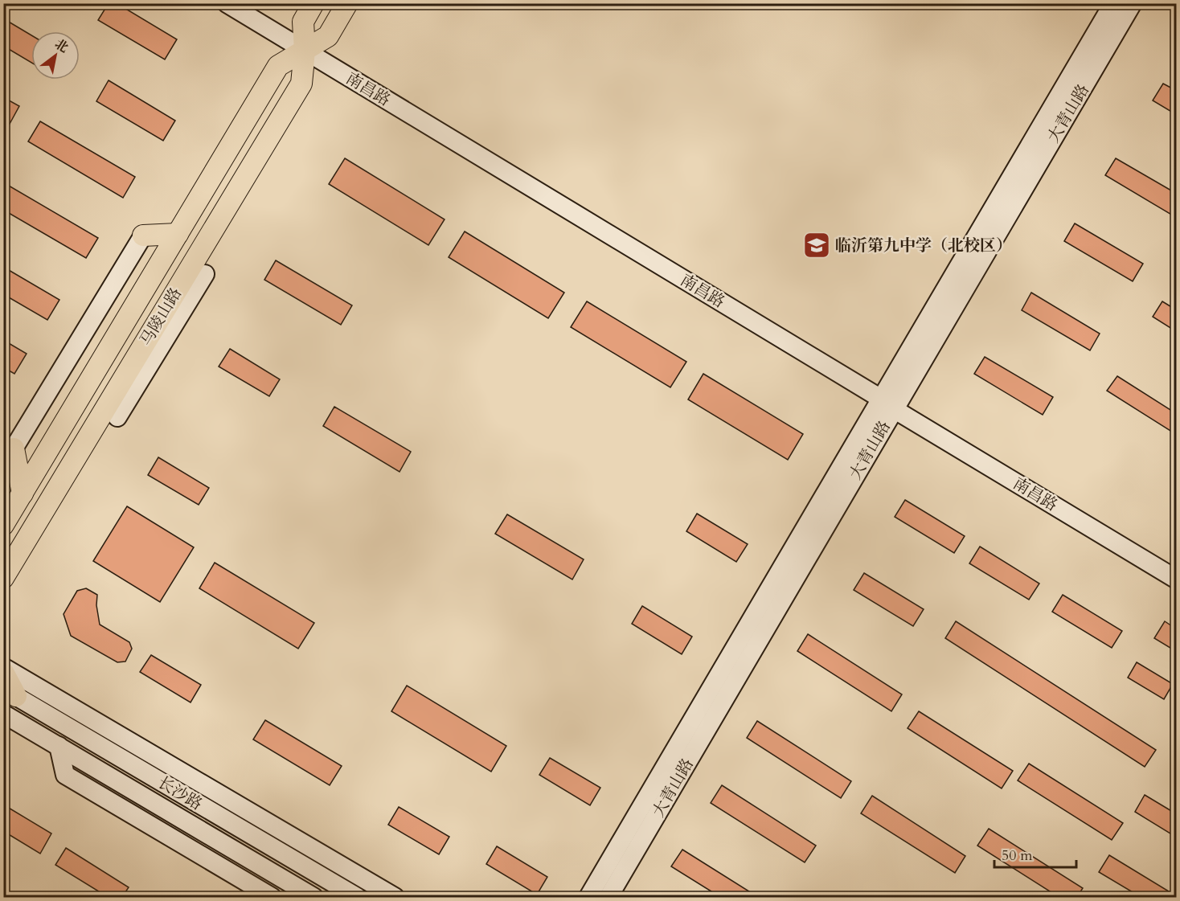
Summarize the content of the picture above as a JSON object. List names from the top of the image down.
{
  "streets": {
    "main road": ["马陵山路"],
    "street": ["南昌路", "大青山路", "长沙路"]
  },
  "crossings": [
    ["南昌路", "大青山路"],
    ["南昌路", "马陵山路"]
  ],
  "places": {
    "school or university": ["临沂第九中学（北校区）"]
  },
  "scale_bar": "50 m",
  "north": "top right"
}
